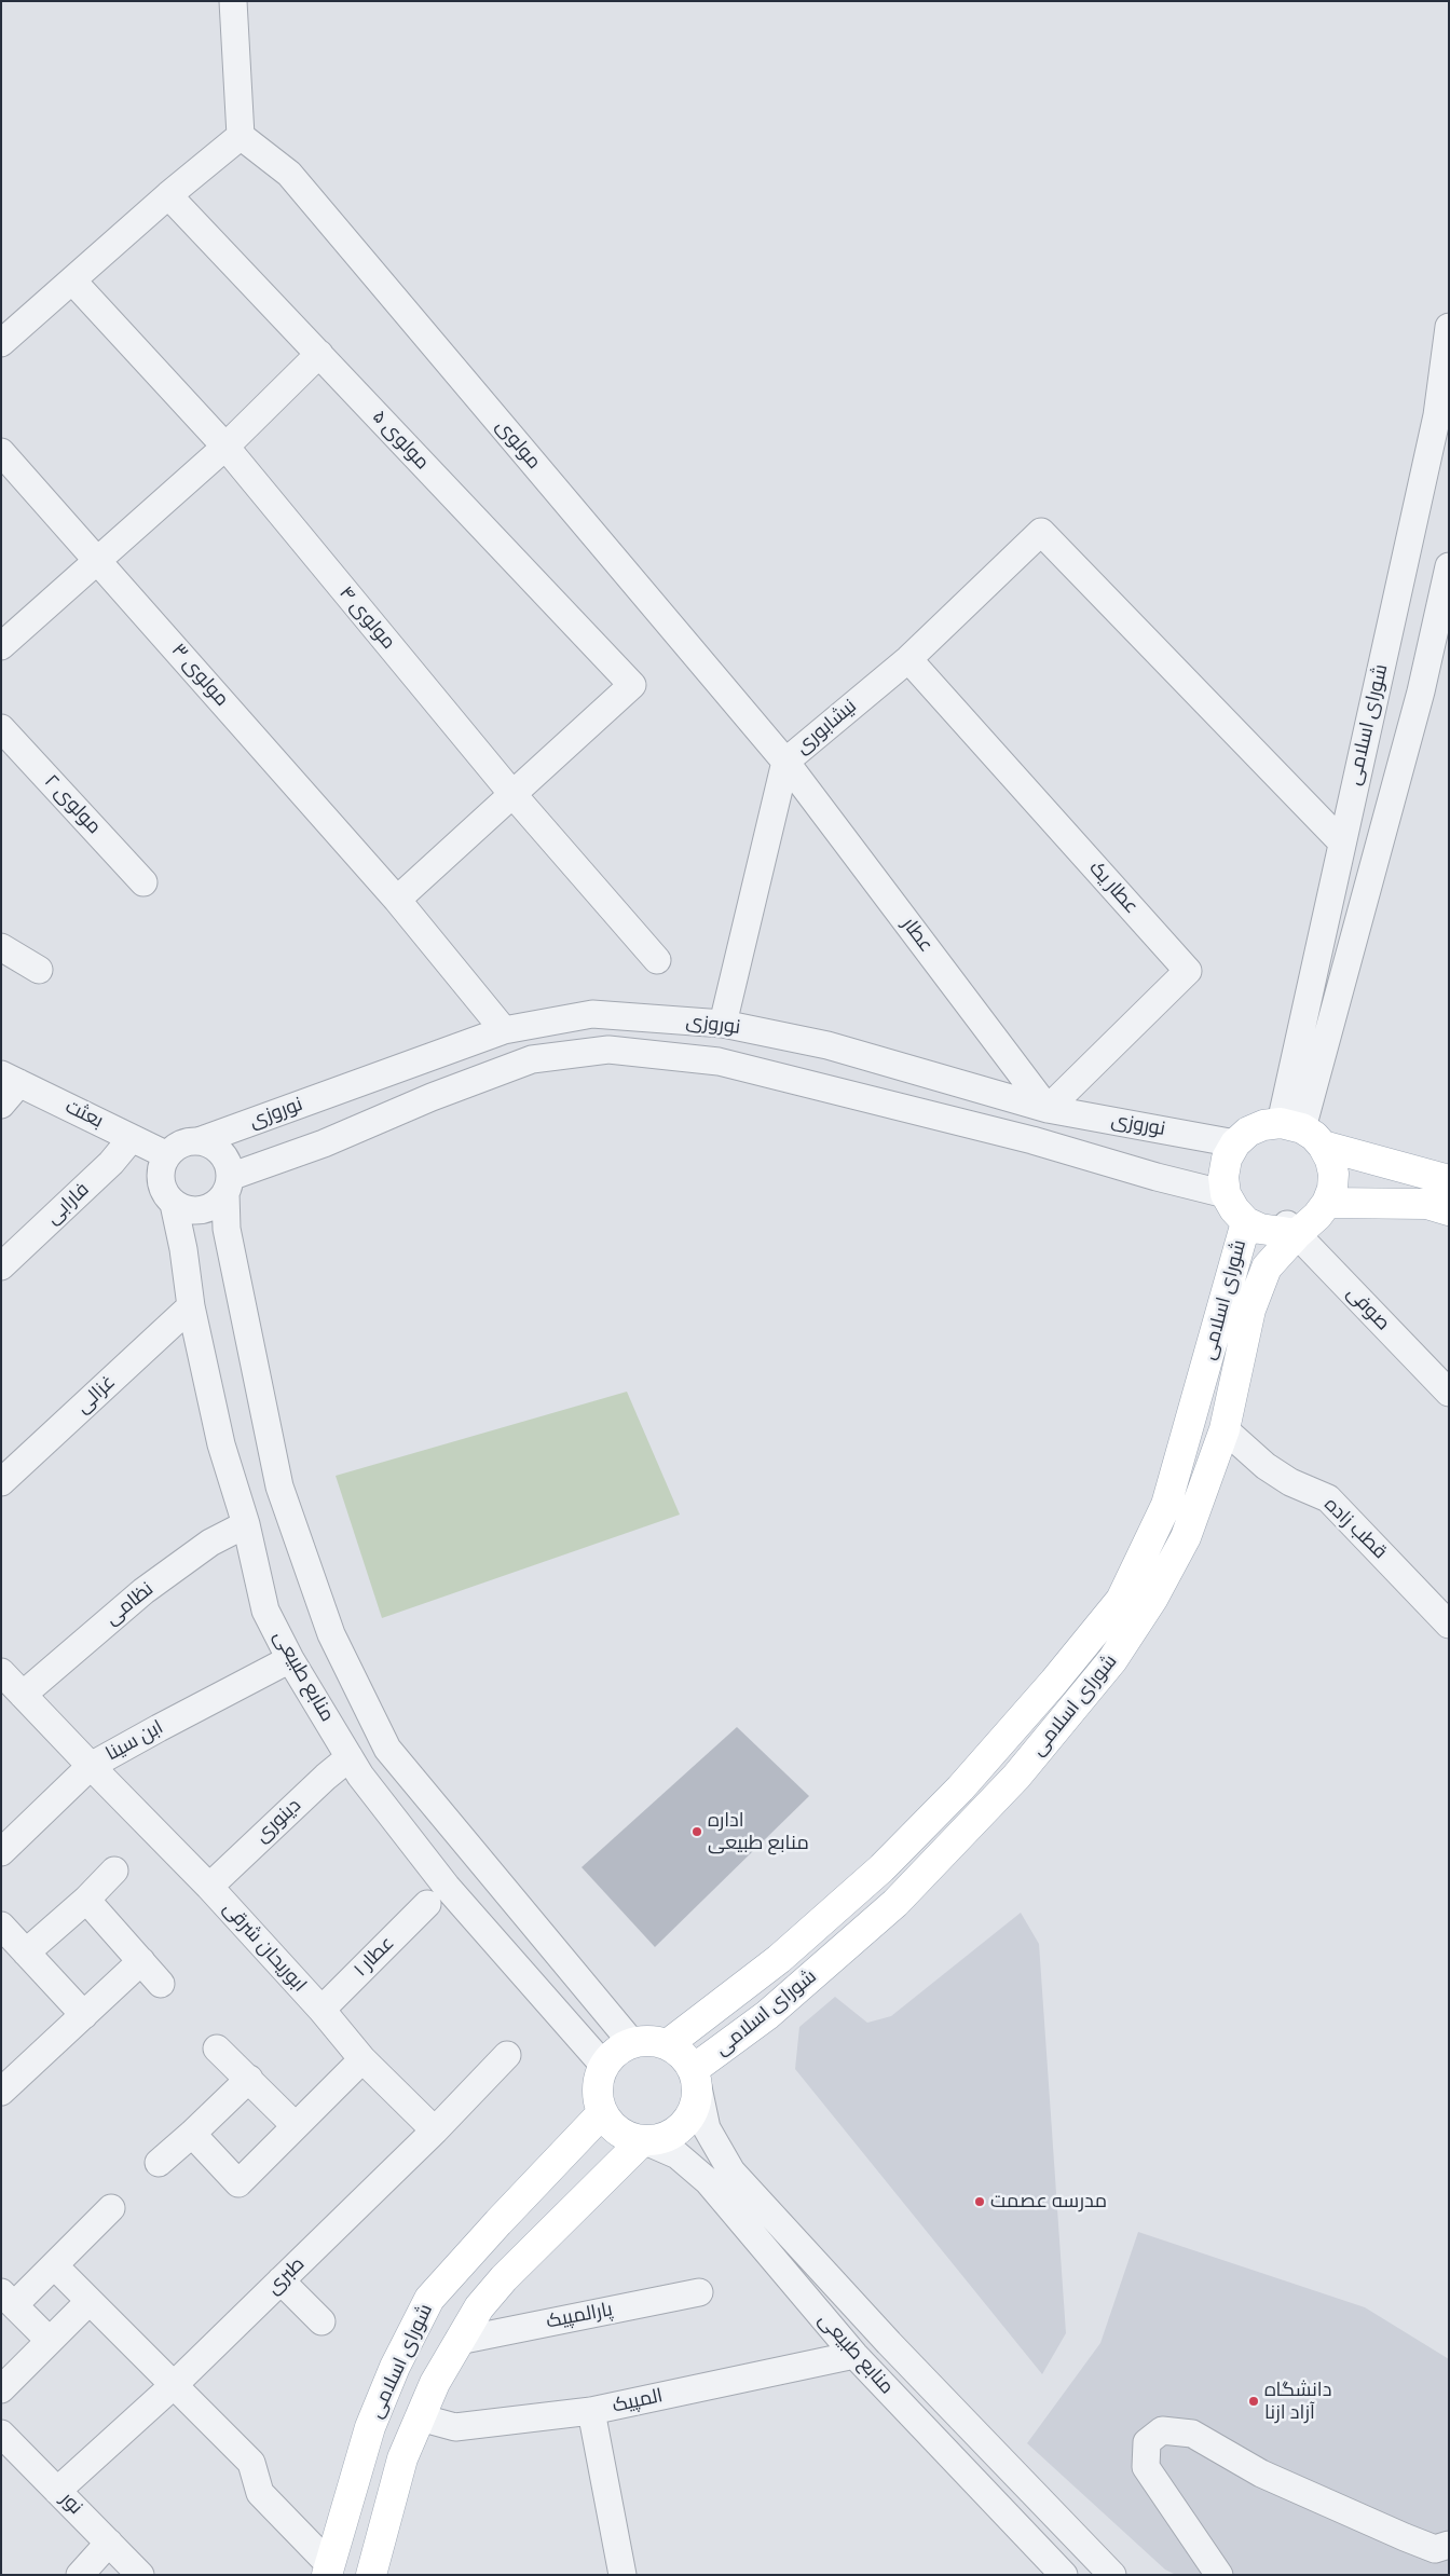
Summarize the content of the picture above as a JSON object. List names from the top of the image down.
{
  "streets": {
    "main road": ["شورای اسلامی"],
    "street": [
      "مولوی ۵",
      "مولوی",
      "مولوی ۴",
      "مولوی ۳",
      "نیشابوری",
      "مولوی ۲",
      "عطار یک",
      "عطار",
      "نوروزی",
      "بعثت",
      "فارابی",
      "صوفی",
      "غزالی",
      "قطب زاده",
      "نظامی",
      "منابع طبیعی",
      "ابن سینا",
      "دینوری",
      "ابوریحان شرقی",
      "عطار ۱",
      "طبری",
      "پارالمپیک",
      "المپیک",
      "نور"
    ]
  },
  "crossings": [
    ["مولوی ۵", "مولوی ۴"],
    ["مولوی", "نیشابوری"],
    ["مولوی", "عطار"],
    ["مولوی ۳", "نوروزی"],
    ["شورای اسلامی", "نیشابوری"],
    ["شورای اسلامی", "نوروزی"],
    ["شورای اسلامی", "صوفی"],
    ["شورای اسلامی", "قطب زاده"],
    ["شورای اسلامی", "منابع طبیعی"],
    ["شورای اسلامی", "پارالمپیک"],
    ["شورای اسلامی", "المپیک"],
    ["نیشابوری", "عطار یک"],
    ["نیشابوری", "عطار"],
    ["نیشابوری", "نوروزی"],
    ["عطار یک", "عطار"],
    ["عطار یک", "نوروزی"],
    ["عطار", "نوروزی"],
    ["نوروزی", "بعثت"],
    ["نوروزی", "صوفی"],
    ["نوروزی", "منابع طبیعی"],
    ["بعثت", "فارابی"],
    ["بعثت", "منابع طبیعی"],
    ["غزالی", "منابع طبیعی"],
    ["نظامی", "منابع طبیعی"],
    ["نظامی", "ابوریحان شرقی"],
    ["منابع طبیعی", "ابن سینا"],
    ["منابع طبیعی", "دینوری"],
    ["منابع طبیعی", "المپیک"],
    ["ابن سینا", "ابوریحان شرقی"],
    ["دینوری", "ابوریحان شرقی"],
    ["ابوریحان شرقی", "عطار ۱"],
    ["ابوریحان شرقی", "طبری"],
    ["طبری", "نور"]
  ],
  "places": ["اداره منابع طبیعی", "مدرسه عصمت", "دانشگاه آزاد ازنا"]
}
